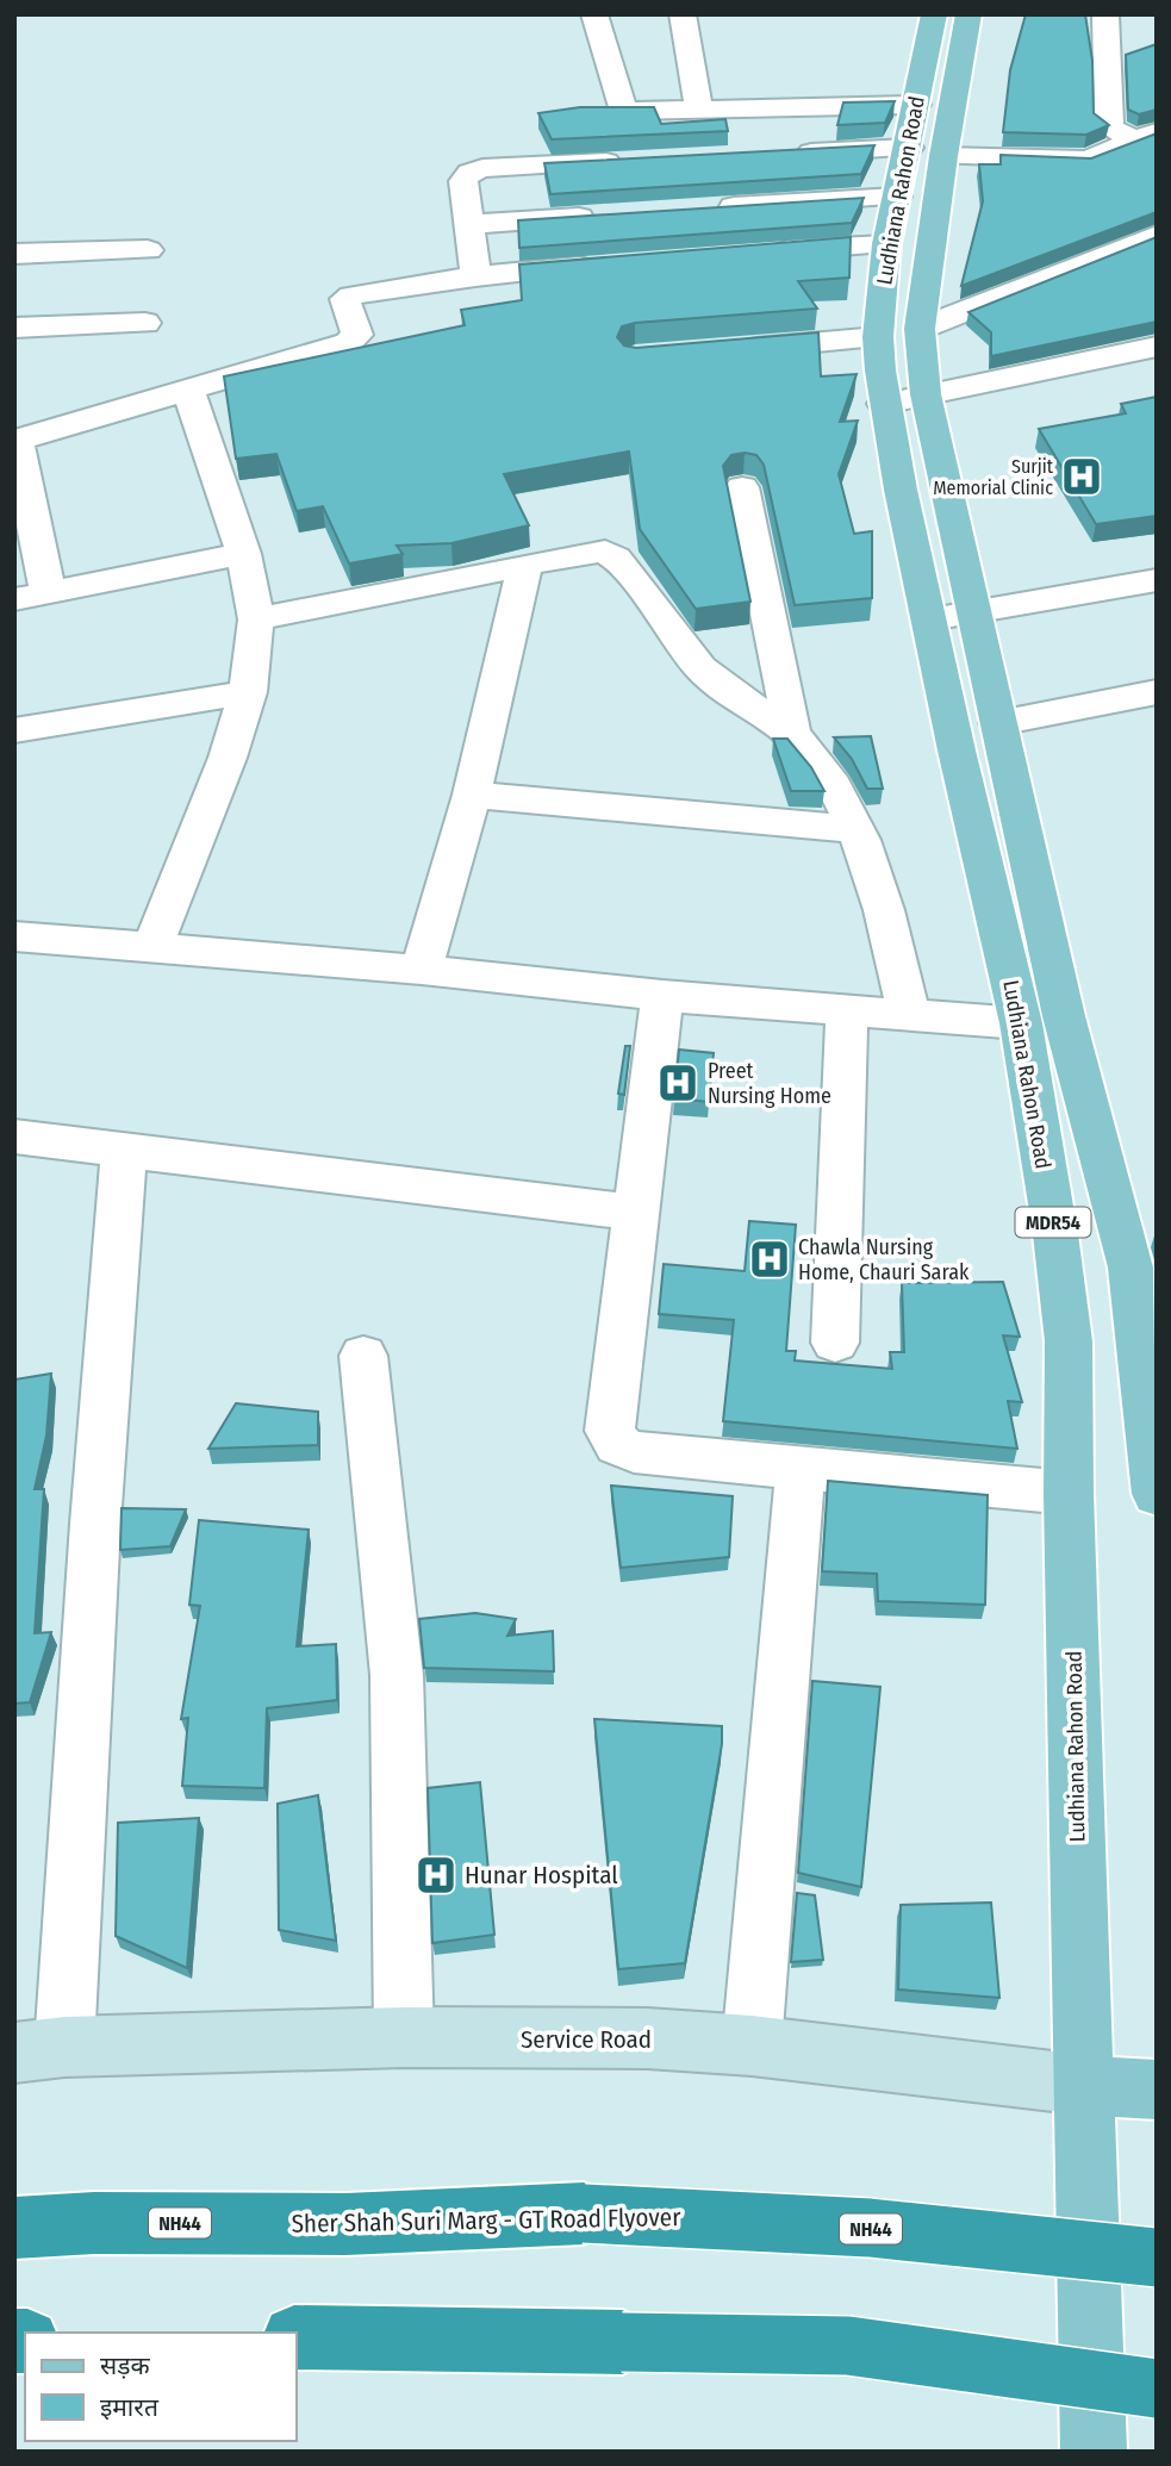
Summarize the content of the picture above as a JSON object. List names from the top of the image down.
{
  "streets": {
    "highway": ["Sher Shah Suri Marg - GT Road Flyover", "NH44"],
    "main road": ["Ludhiana Rahon Road", "MDR54", "Service Road"]
  },
  "crossings": [
    ["Ludhiana Rahon Road", "Service Road"]
  ],
  "places": {
    "hospital": [
      "Surjit Memorial Clinic",
      "Preet Nursing Home",
      "Chawla Nursing Home, Chauri Sarak",
      "Hunar Hospital"
    ]
  },
  "legend": ["सड़क", "इमारत"]
}
